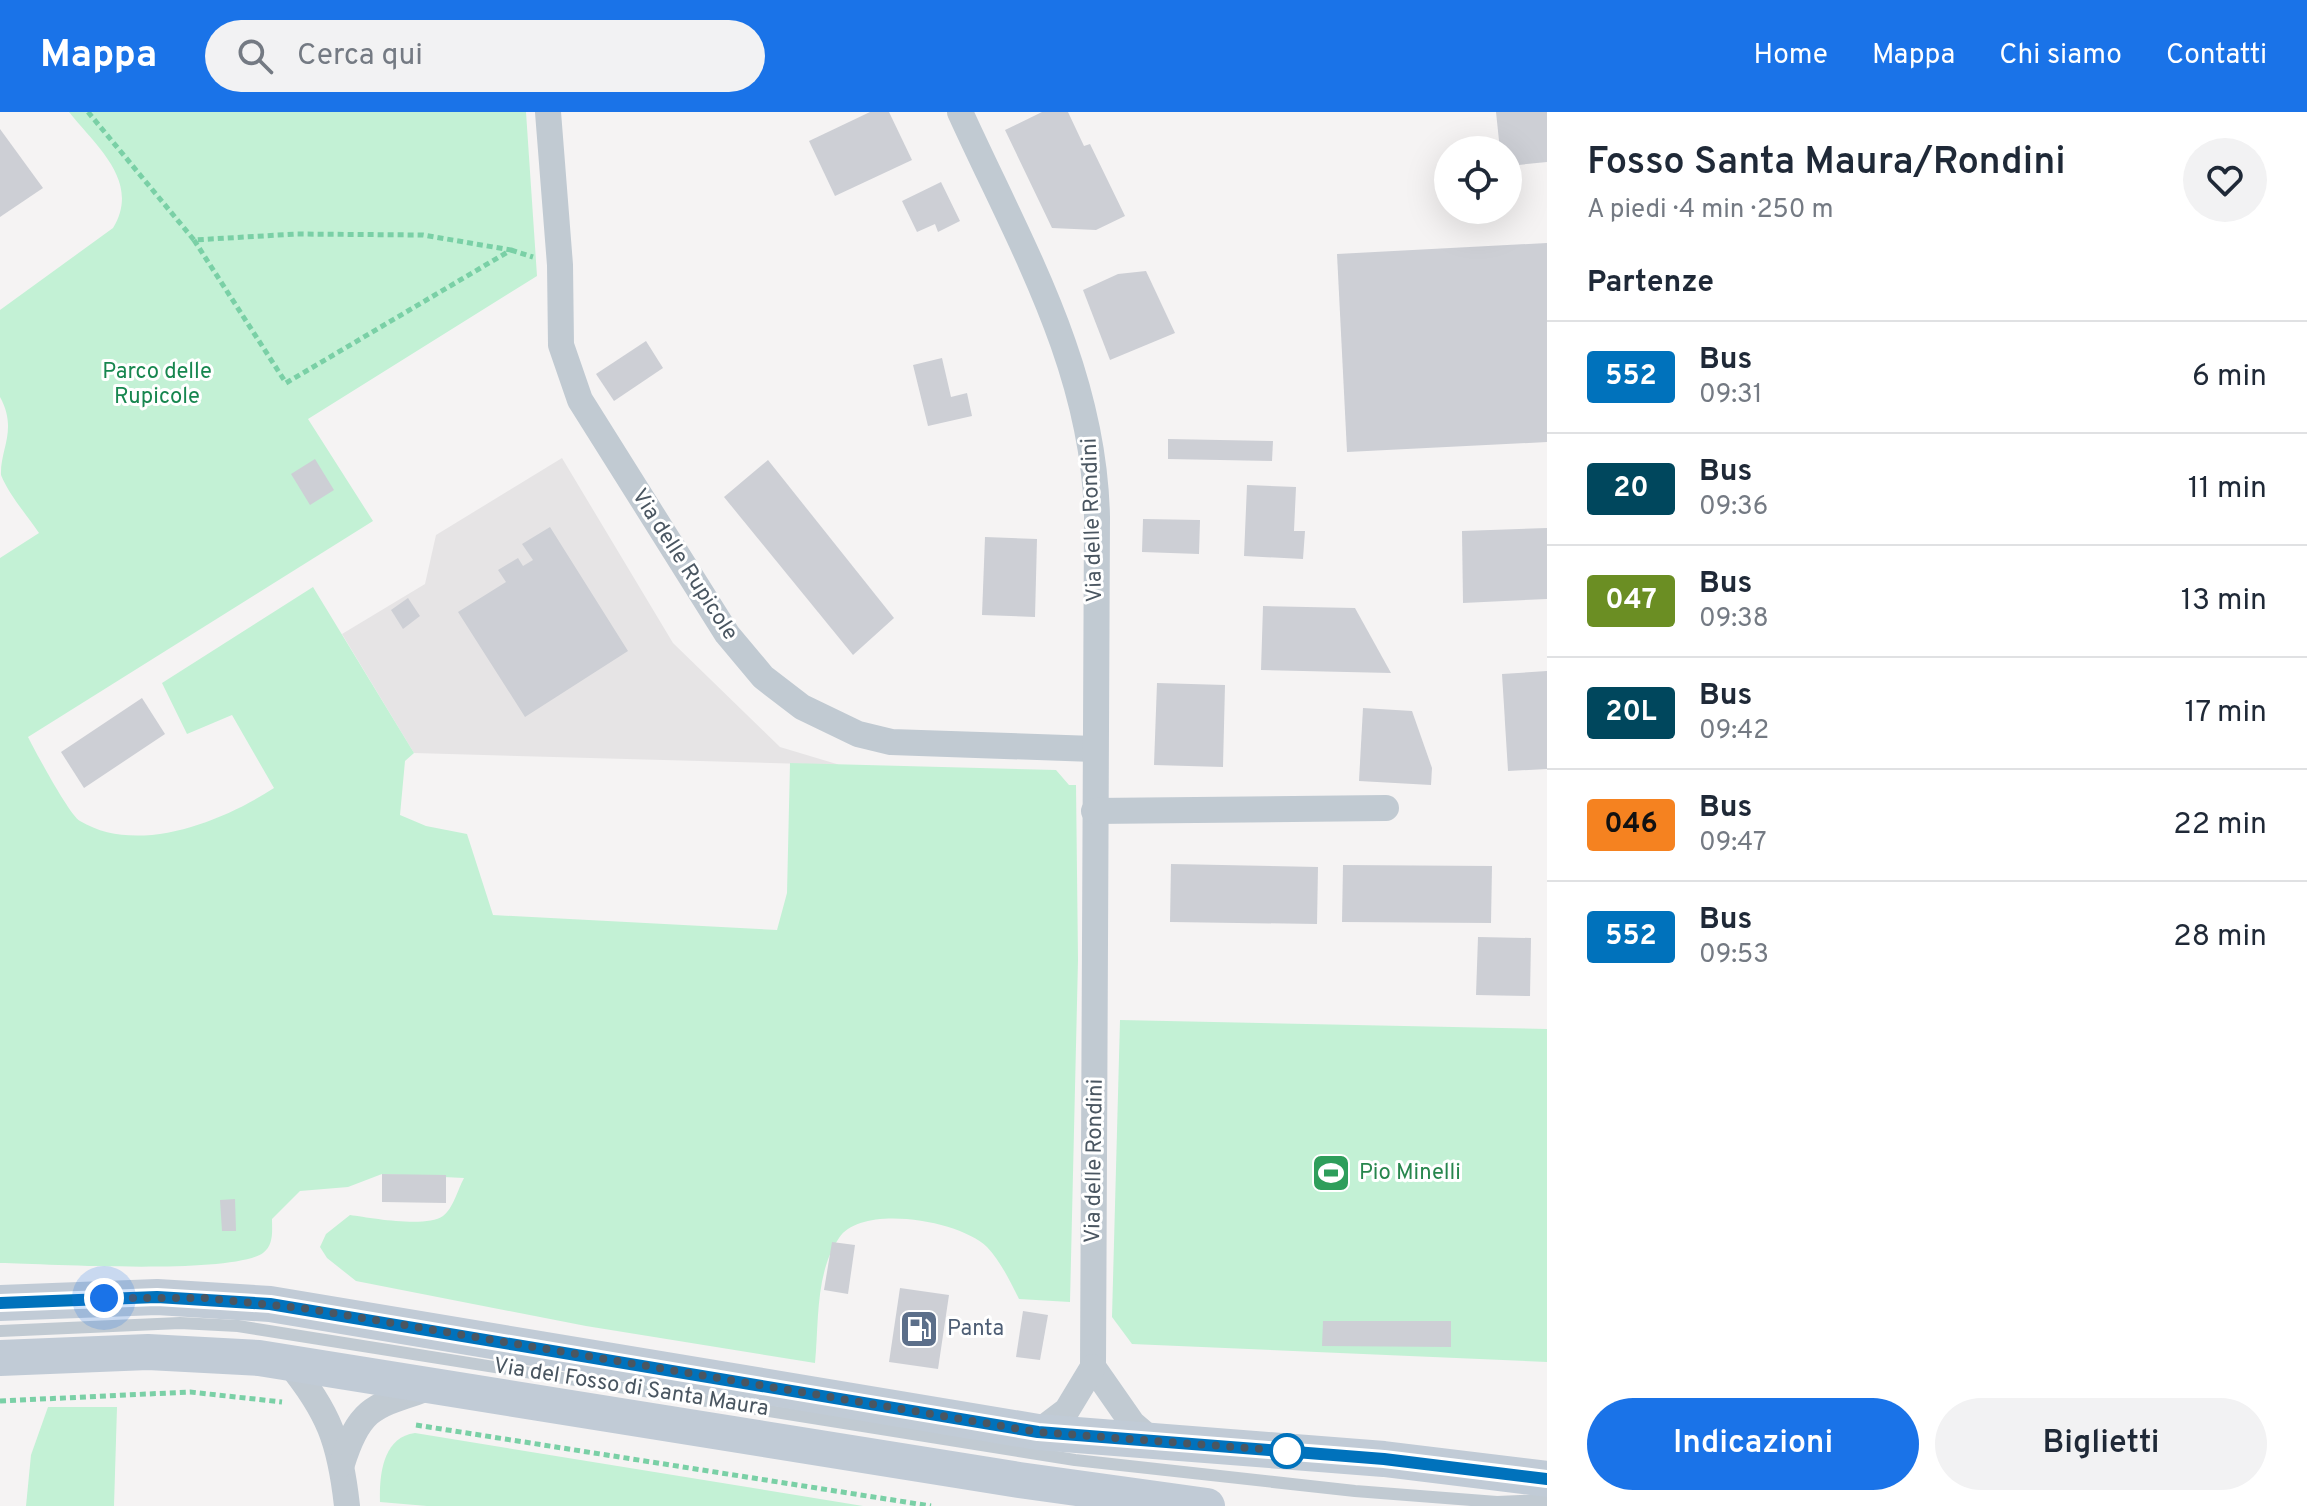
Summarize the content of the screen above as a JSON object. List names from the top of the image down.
{
  "streets": {
    "street": ["Via delle Rondini", "Via delle Rupicole", "Via del Fosso di Santa Maura"]
  },
  "crossings": [
    ["Via delle Rondini", "Via delle Rupicole"]
  ],
  "parks": ["Parco delle Rupicole"],
  "places": {
    "sports": ["Pio Minelli"],
    "fuel station": ["Panta"]
  },
  "lines": ["bus line 552"],
  "page": {
    "header": "Mappa",
    "search": "Cerca qui",
    "nav": [
      "Home",
      "Mappa",
      "Chi siamo",
      "Contatti"
    ],
    "heading": [
      ["Fosso Santa Maura/Rondini", "A piedi · 4 min · 250 m"],
      "Partenze"
    ],
    "list": [
      {
        "mark": "552",
        "name": "Bus",
        "note": "09:31",
        "value": "6 min"
      },
      {
        "mark": "20",
        "name": "Bus",
        "note": "09:36",
        "value": "11 min"
      },
      {
        "mark": "047",
        "name": "Bus",
        "note": "09:38",
        "value": "13 min"
      },
      {
        "mark": "20L",
        "name": "Bus",
        "note": "09:42",
        "value": "17 min"
      },
      {
        "mark": "046",
        "name": "Bus",
        "note": "09:47",
        "value": "22 min"
      },
      {
        "mark": "552",
        "name": "Bus",
        "note": "09:53",
        "value": "28 min"
      }
    ],
    "buttons": ["Indicazioni", "Biglietti"]
  }
}
